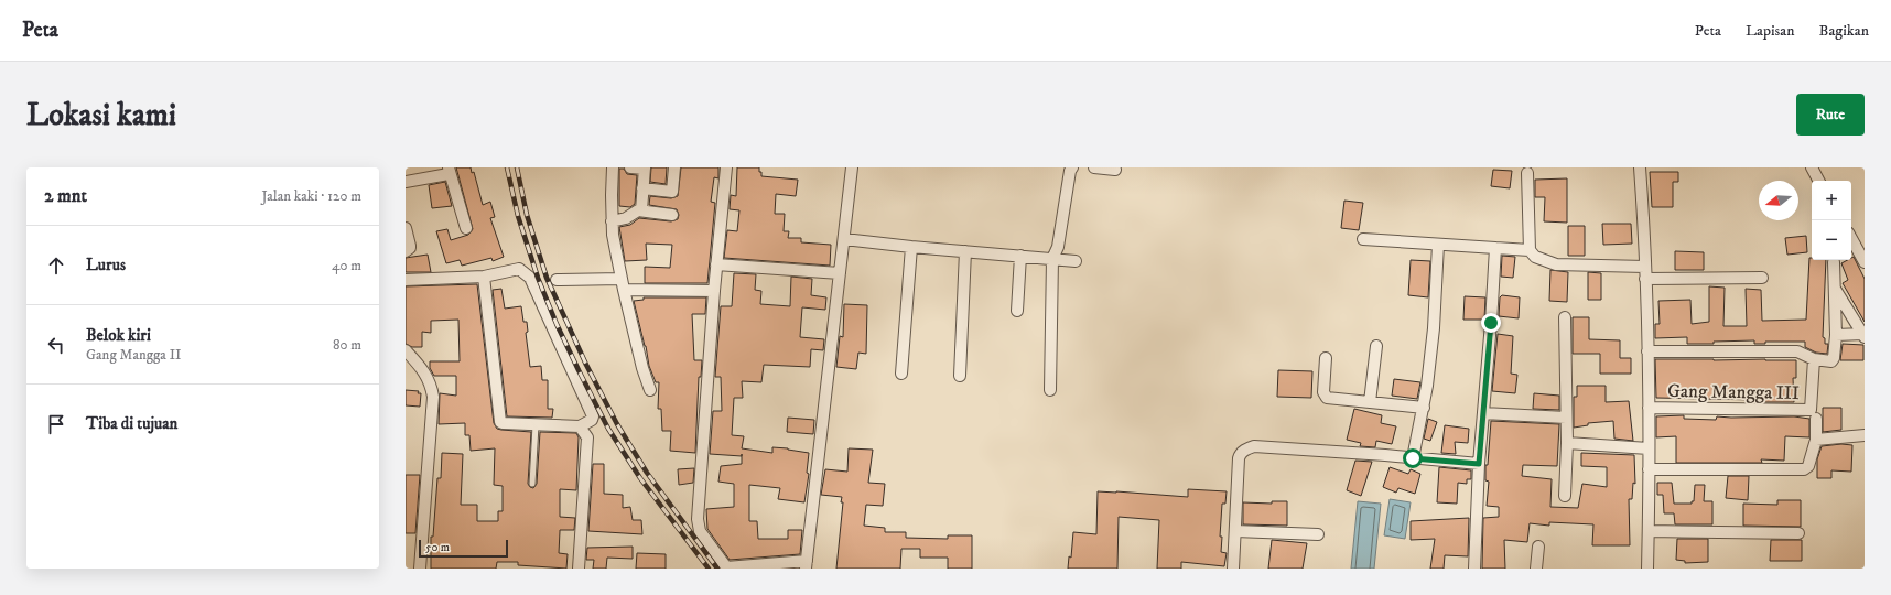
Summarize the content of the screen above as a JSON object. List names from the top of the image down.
{
  "streets": {
    "street": ["Gang Mangga III"]
  },
  "scale_bar": "50 m",
  "north": "left",
  "page": {
    "header": "Peta",
    "nav": ["Peta", "Lapisan", "Bagikan"],
    "buttons": "Rute",
    "title": "Lokasi kami",
    "heading": ["2 mnt", "Jalan kaki · 120 m"],
    "map_buttons": ["+", "−"],
    "list": [
      ["Lurus", "40 m"],
      ["Belok kiri", "Gang Mangga II", "80 m"],
      "Tiba di tujuan"
    ],
    "scale": "50 m"
  }
}
